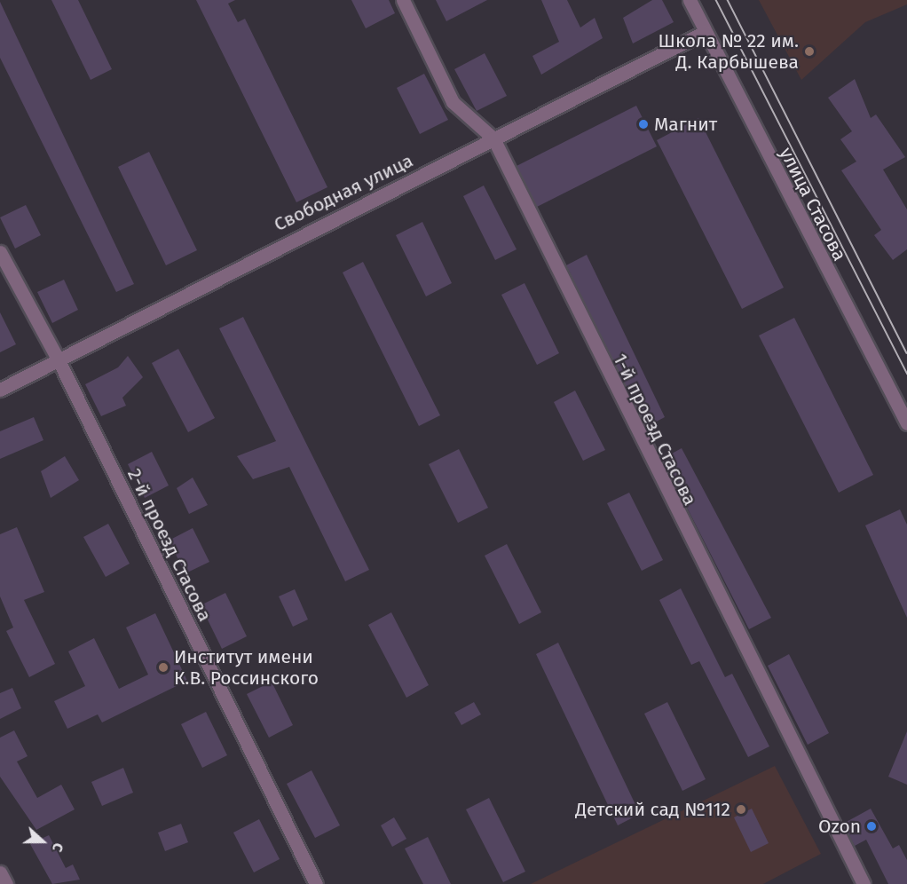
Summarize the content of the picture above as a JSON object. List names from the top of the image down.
{
  "streets": {
    "street": [
      "Свободная улица",
      "улица Стасова",
      "1-й проезд Стасова",
      "2-й проезд Стасова"
    ]
  },
  "crossings": [
    ["Свободная улица", "улица Стасова"],
    ["Свободная улица", "1-й проезд Стасова"],
    ["Свободная улица", "2-й проезд Стасова"]
  ],
  "places": [
    "Школа № 22 им. Д. Карбышева",
    "Магнит",
    "Институт имени К.В. Россинского",
    "Детский сад №112",
    "Ozon"
  ],
  "north": "right"
}
